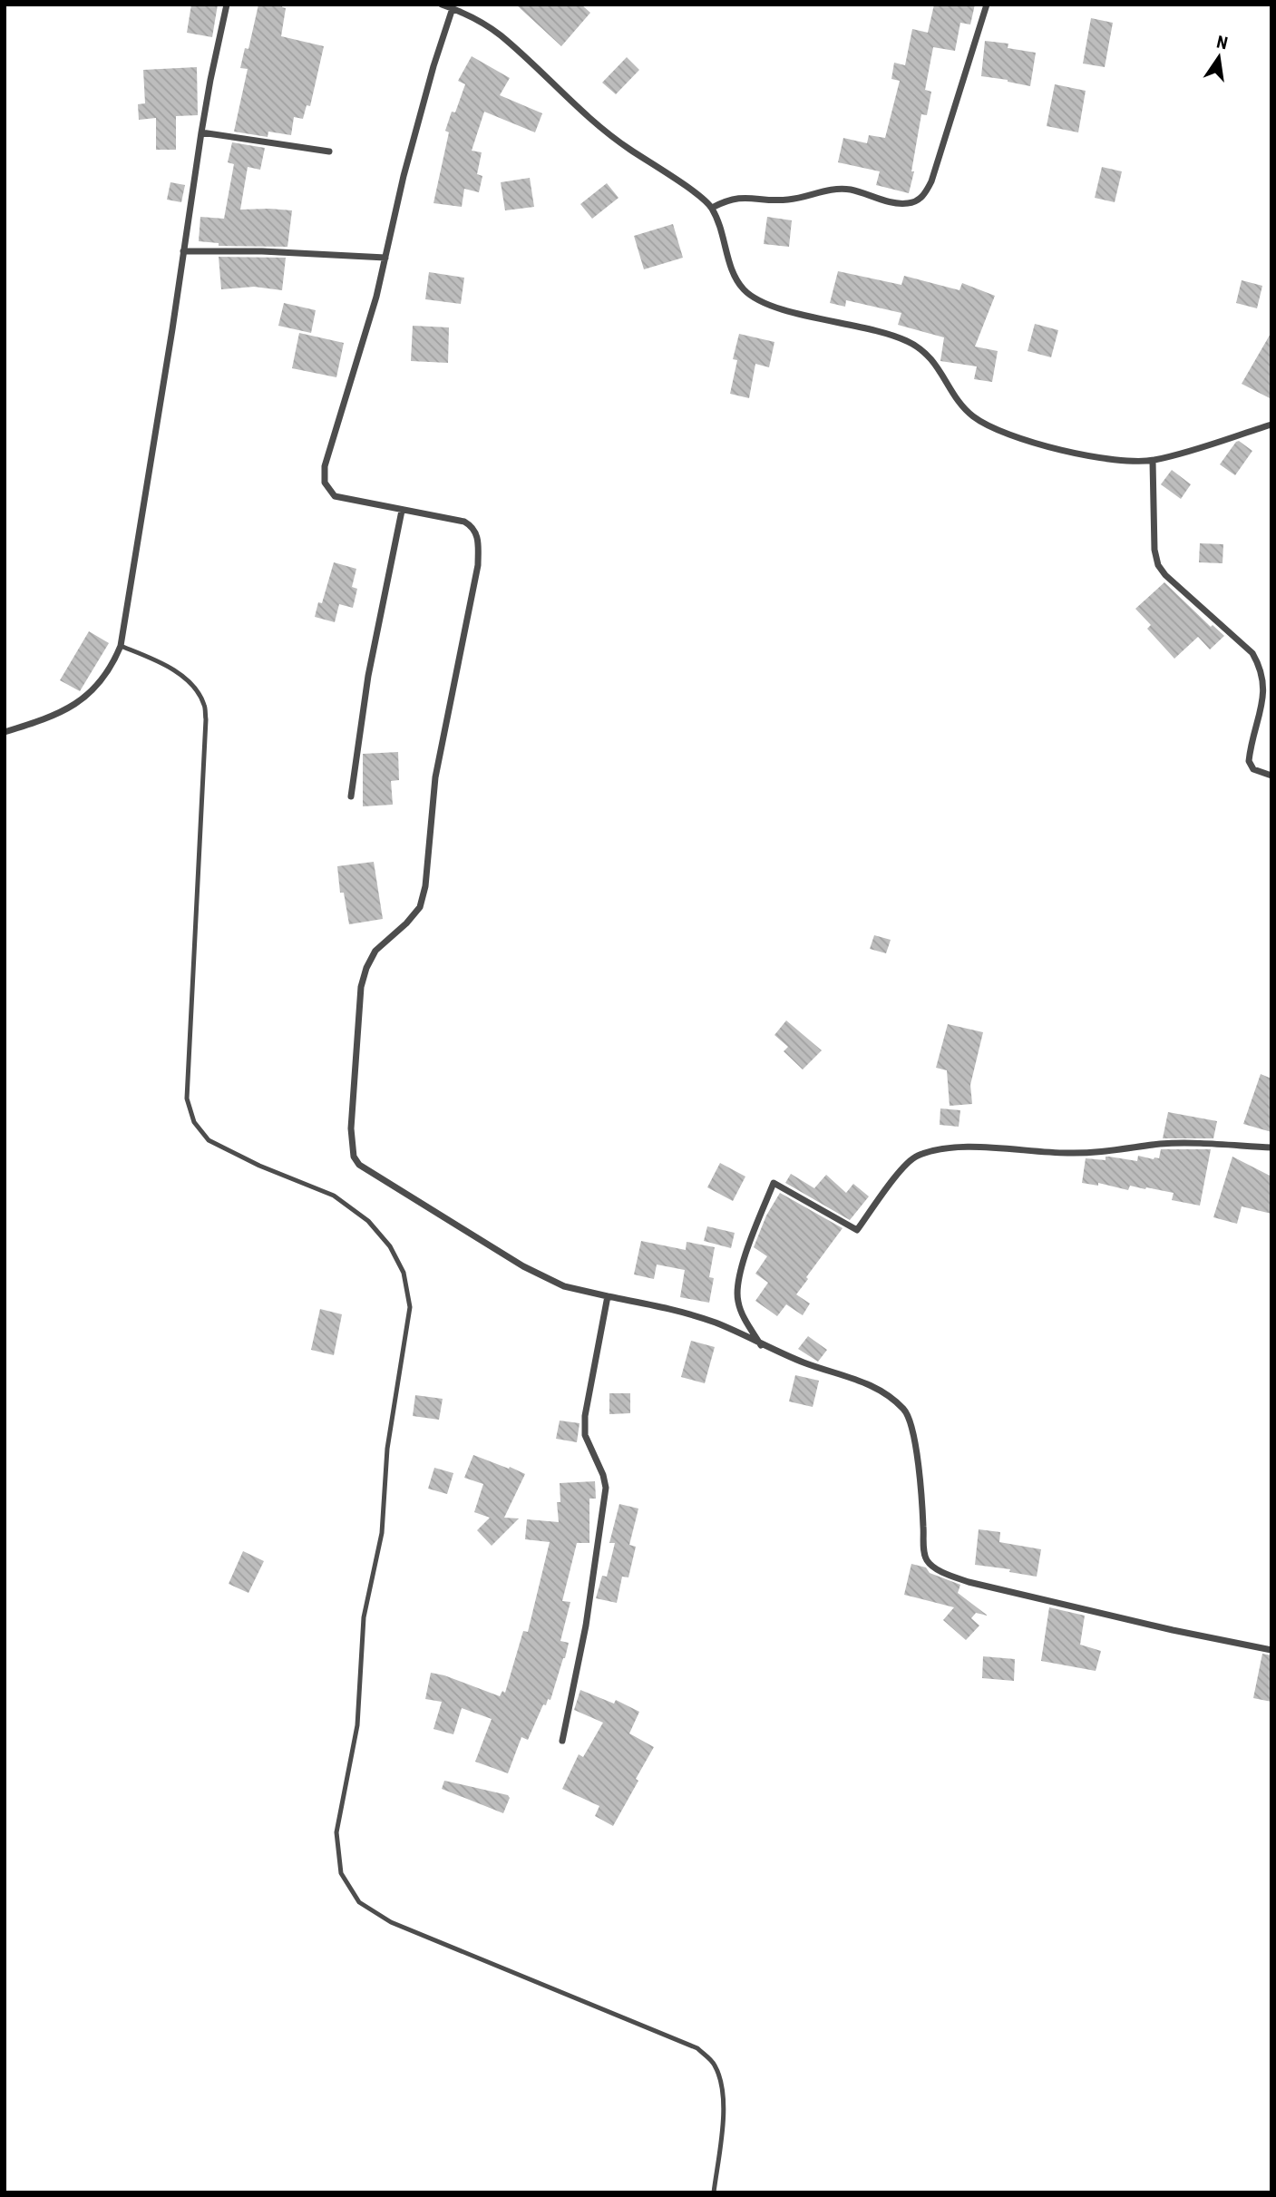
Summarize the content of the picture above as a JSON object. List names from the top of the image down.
{
  "north": "top"
}
